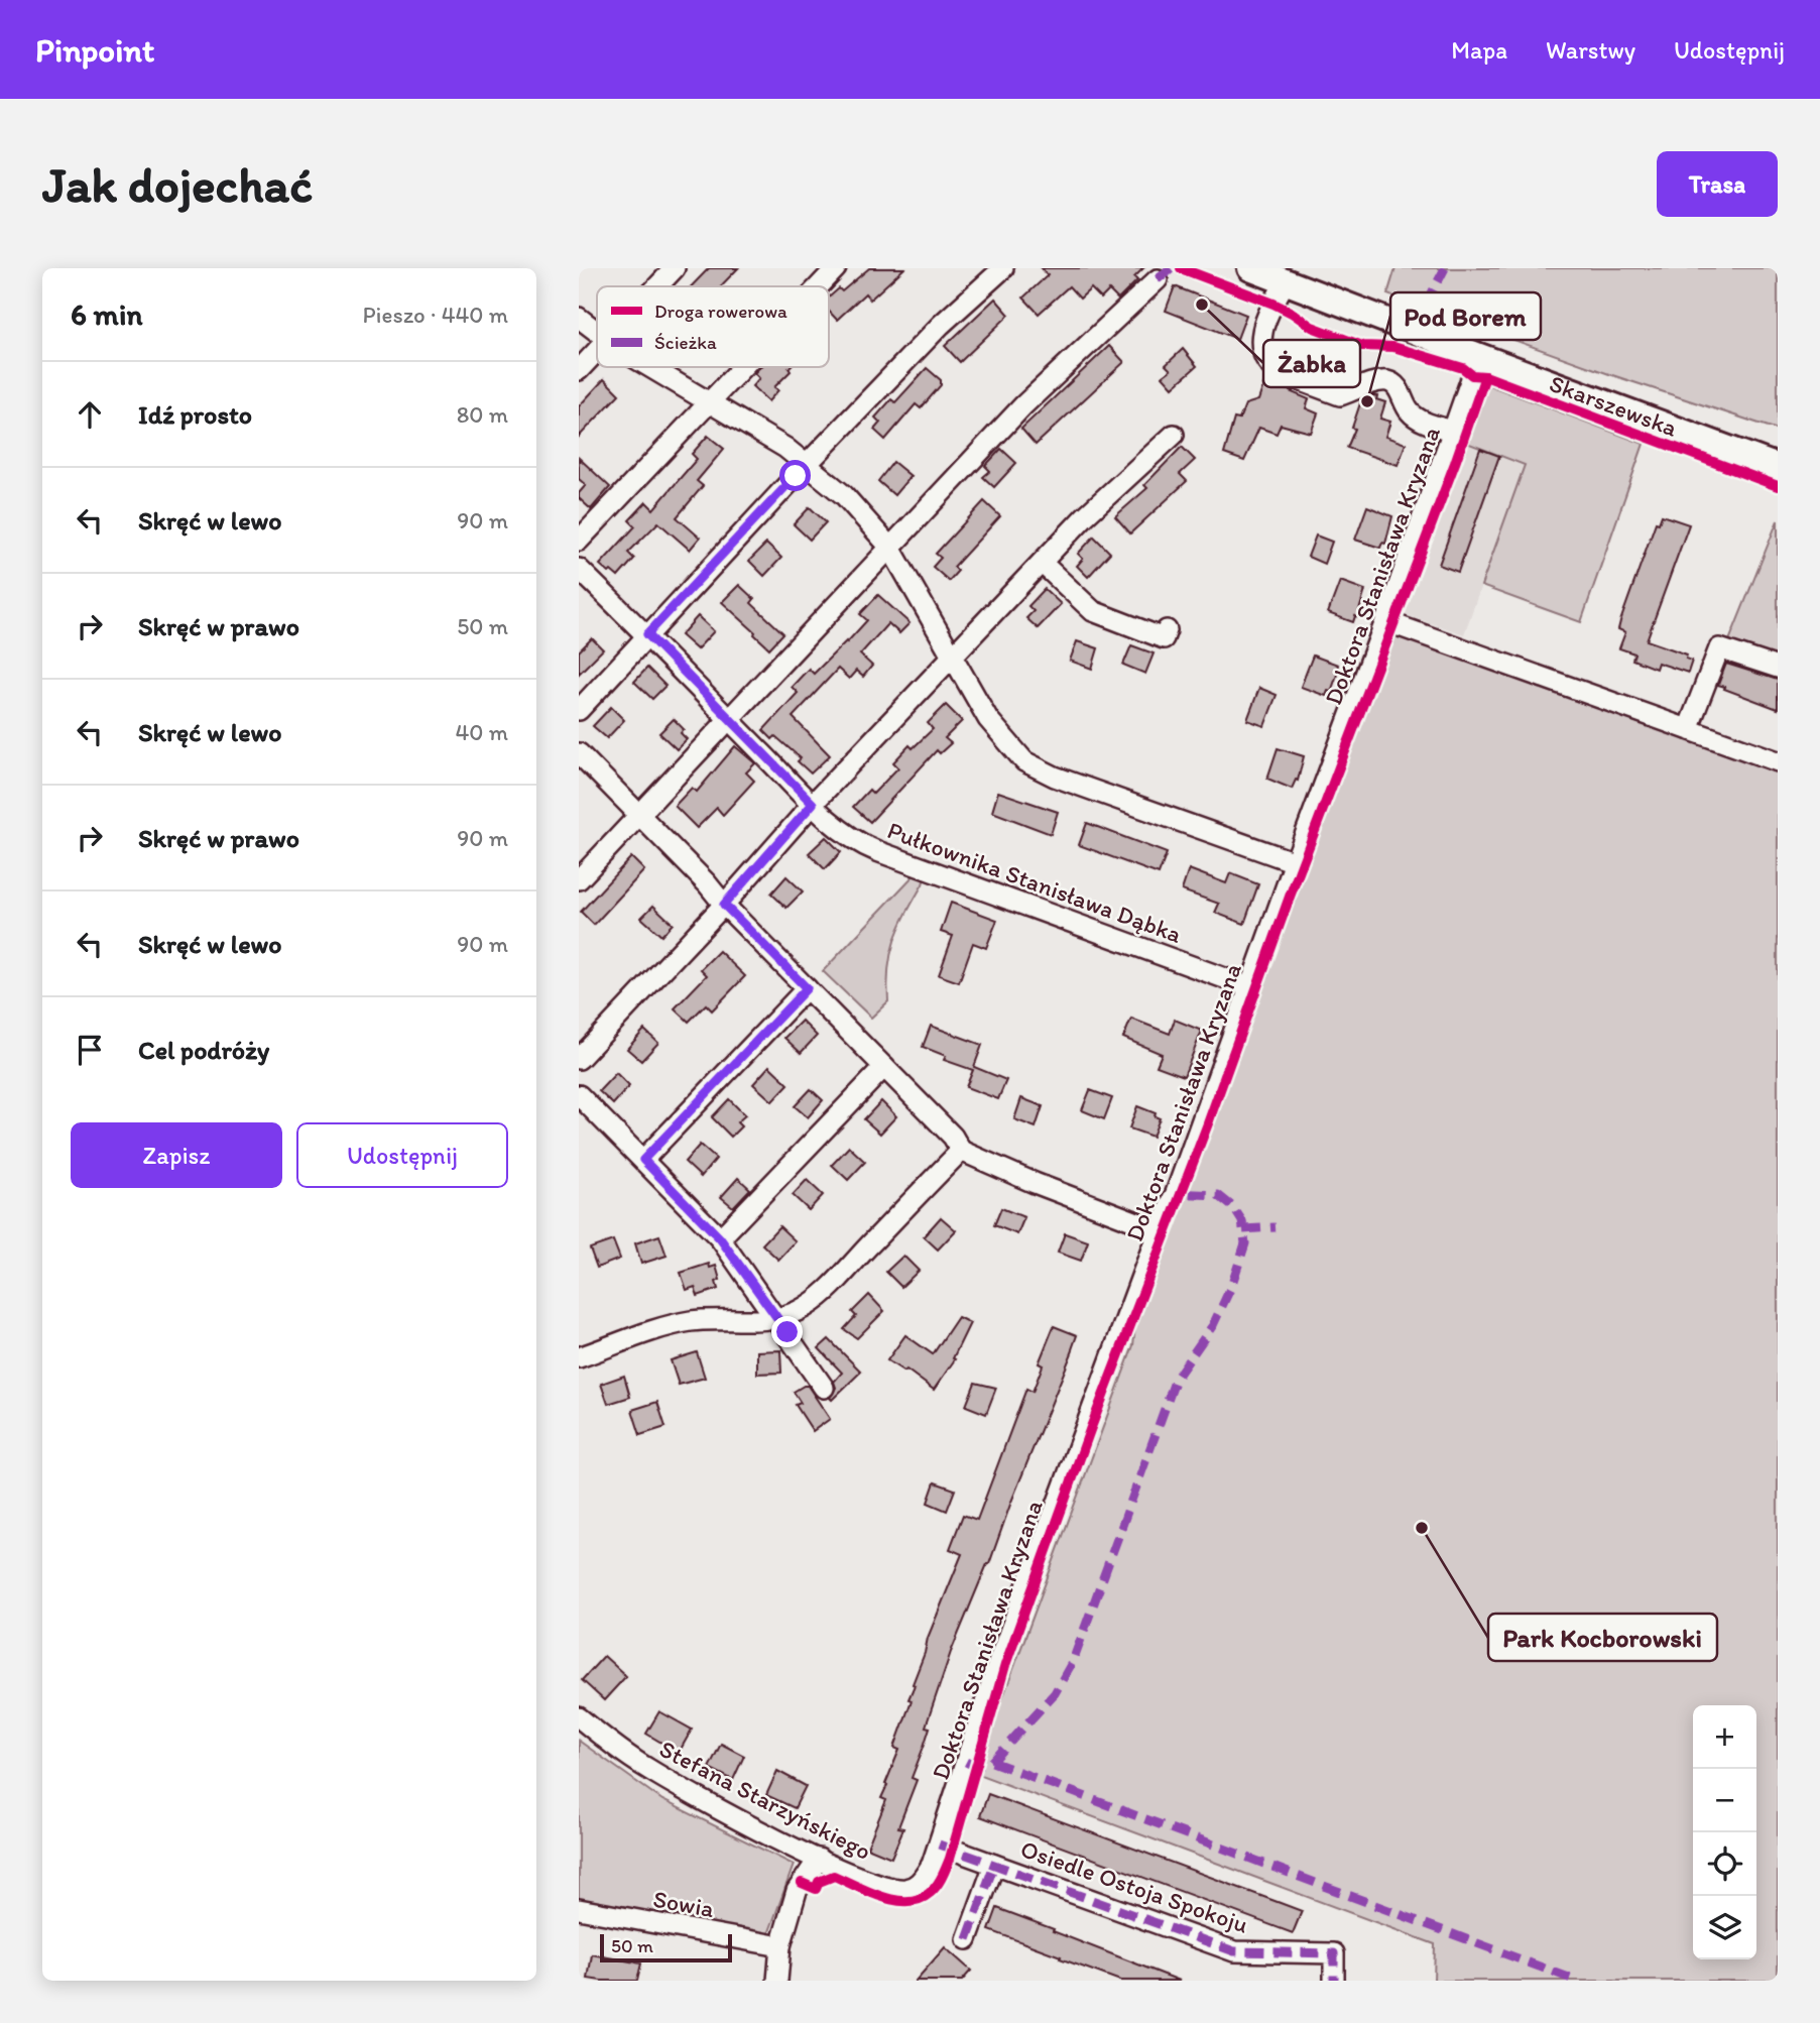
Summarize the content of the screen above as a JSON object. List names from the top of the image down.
{
  "streets": {
    "main road": ["Skarszewska"],
    "street": [
      "Doktora Stanisława Kryzana",
      "Pułkownika Stanisława Dąbka",
      "Stefana Starzyńskiego",
      "Osiedle Ostoja Spokoju",
      "Sowia"
    ]
  },
  "crossings": [
    ["Skarszewska", "Doktora Stanisława Kryzana"],
    ["Doktora Stanisława Kryzana", "Pułkownika Stanisława Dąbka"],
    ["Doktora Stanisława Kryzana", "Stefana Starzyńskiego"],
    ["Doktora Stanisława Kryzana", "Osiedle Ostoja Spokoju"]
  ],
  "places": ["Żabka", "Pod Borem", "Park Kocborowski"],
  "legend": ["Droga rowerowa", "Ścieżka"],
  "scale_bar": "50 m",
  "page": {
    "header": "Pinpoint",
    "nav": ["Mapa", "Warstwy", "Udostępnij"],
    "buttons": [
      "Trasa",
      ["Zapisz", "Udostępnij"]
    ],
    "title": "Jak dojechać",
    "heading": ["6 min", "Pieszo · 440 m"],
    "list": [
      ["Idź prosto", "80 m"],
      ["Skręć w lewo", "90 m"],
      ["Skręć w prawo", "50 m"],
      ["Skręć w lewo", "40 m"],
      ["Skręć w prawo", "90 m"],
      ["Skręć w lewo", "90 m"],
      "Cel podróży"
    ],
    "map_buttons": ["+", "−"],
    "scale": "50 m"
  }
}
